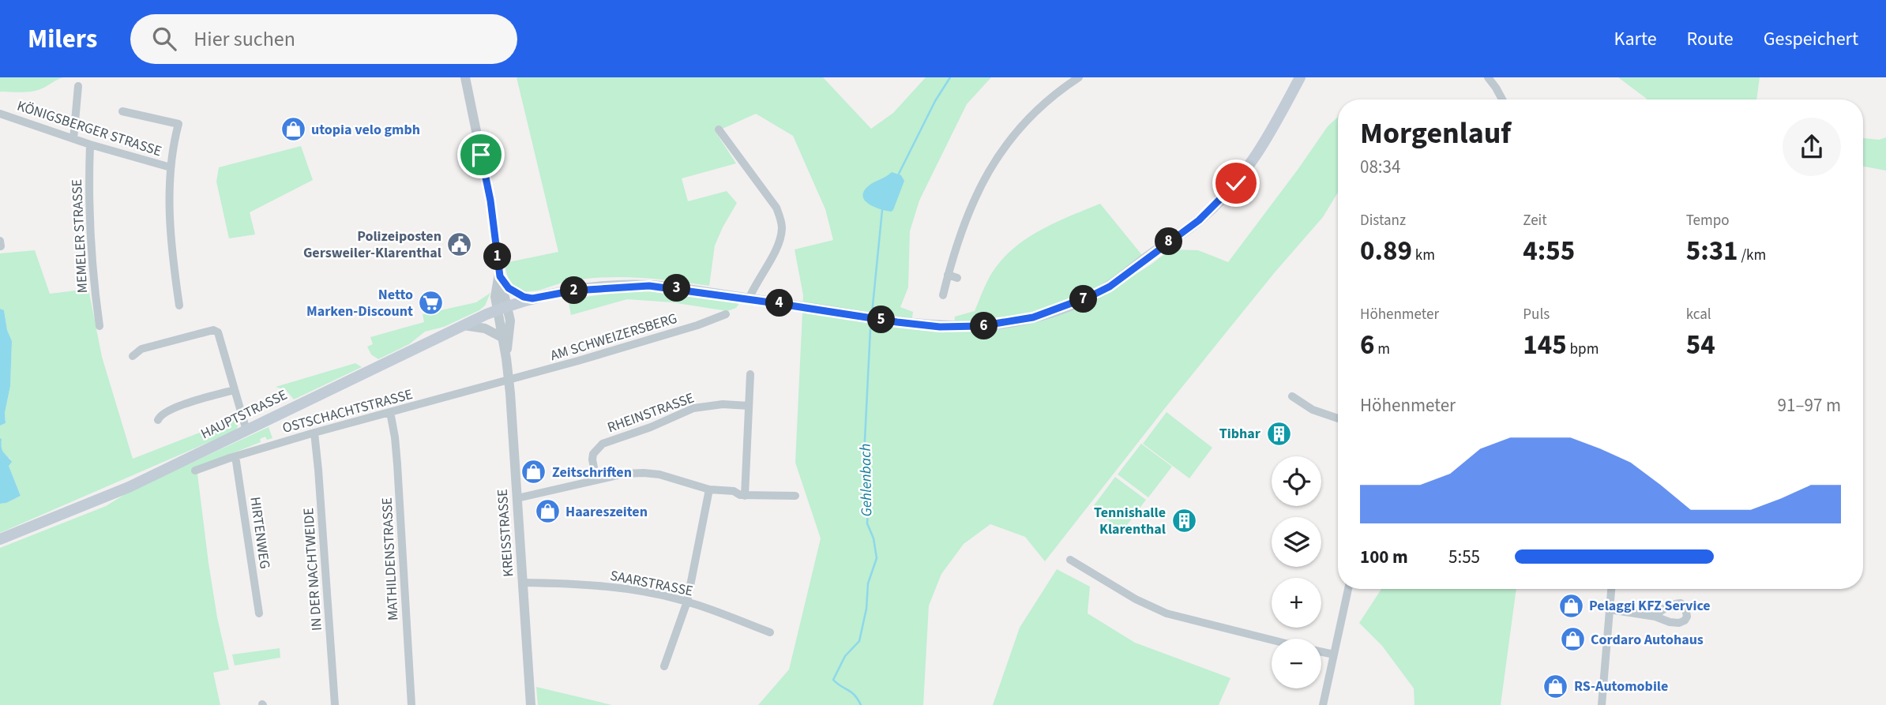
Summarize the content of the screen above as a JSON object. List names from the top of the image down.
{
  "streets": {
    "main road": ["HAUPTSTRASSE"],
    "street": [
      "KÖNIGSBERGER STRASSE",
      "MEMELER STRASSE",
      "AM SCHWEIZERSBERG",
      "OSTSCHACHTSTRASSE",
      "RHEINSTRASSE",
      "HIRTENWEG",
      "KREISSTRASSE",
      "MATHILDENSTRASSE",
      "IN DER NACHTWEIDE",
      "SAARSTRASSE"
    ]
  },
  "crossings": [
    ["KÖNIGSBERGER STRASSE", "MEMELER STRASSE"],
    ["AM SCHWEIZERSBERG", "OSTSCHACHTSTRASSE"],
    ["AM SCHWEIZERSBERG", "KREISSTRASSE"],
    ["OSTSCHACHTSTRASSE", "HIRTENWEG"],
    ["OSTSCHACHTSTRASSE", "KREISSTRASSE"],
    ["OSTSCHACHTSTRASSE", "MATHILDENSTRASSE"],
    ["OSTSCHACHTSTRASSE", "IN DER NACHTWEIDE"],
    ["HAUPTSTRASSE", "KREISSTRASSE"],
    ["KREISSTRASSE", "SAARSTRASSE"]
  ],
  "water": ["Gehlenbach"],
  "places": {
    "shop": [
      "utopia velo gmbh",
      "Zeitschriften",
      "Haareszeiten",
      "Pelaggi KFZ Service",
      "Cordaro Autohaus",
      "RS-Automobile"
    ],
    "public building": ["Polizeiposten Gersweiler-Klarenthal"],
    "supermarket": ["Netto Marken-Discount"],
    "building": ["Tibhar", "Tennishalle Klarenthal"]
  },
  "page": {
    "header": "Milers",
    "search": "Hier suchen",
    "nav": ["Karte", "Route", "Gespeichert"],
    "heading": ["Morgenlauf", "08:34"],
    "stats": [
      ["Distanz", "0.89 km"],
      ["Zeit", "4:55"],
      ["Tempo", "5:31 /km"],
      ["Höhenmeter", "6 m"],
      ["Puls", "145 bpm"],
      ["kcal", "54"]
    ],
    "pins": [
      "8",
      "1",
      "3",
      "2",
      "7",
      "4",
      "5",
      "6"
    ],
    "chart": ["Höhenmeter", "91–97 m"],
    "map_buttons": ["+", "−"],
    "list": [
      {
        "name": "100 m",
        "note": "5:55"
      }
    ]
  }
}
